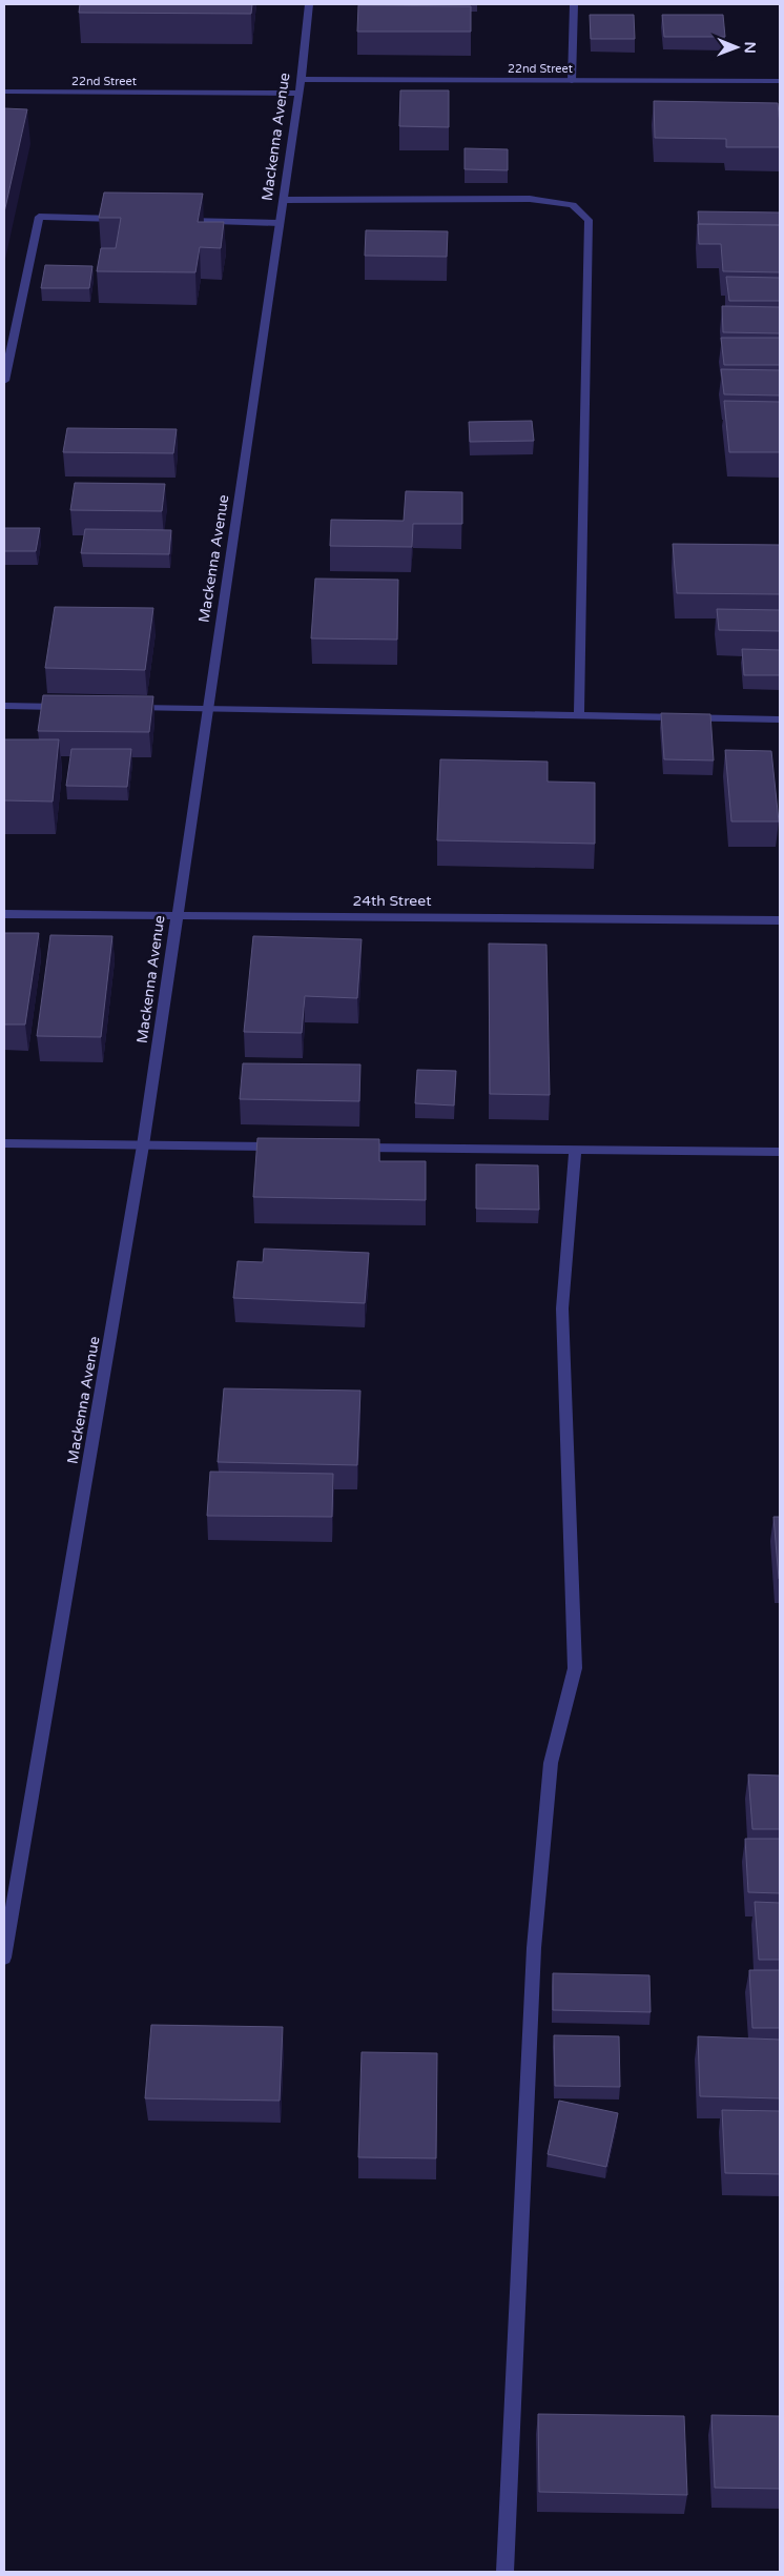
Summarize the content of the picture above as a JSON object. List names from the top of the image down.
{
  "streets": {
    "street": ["22nd Street", "Mackenna Avenue", "24th Street"]
  },
  "crossings": [
    ["22nd Street", "Mackenna Avenue"],
    ["Mackenna Avenue", "24th Street"]
  ],
  "north": "right"
}
